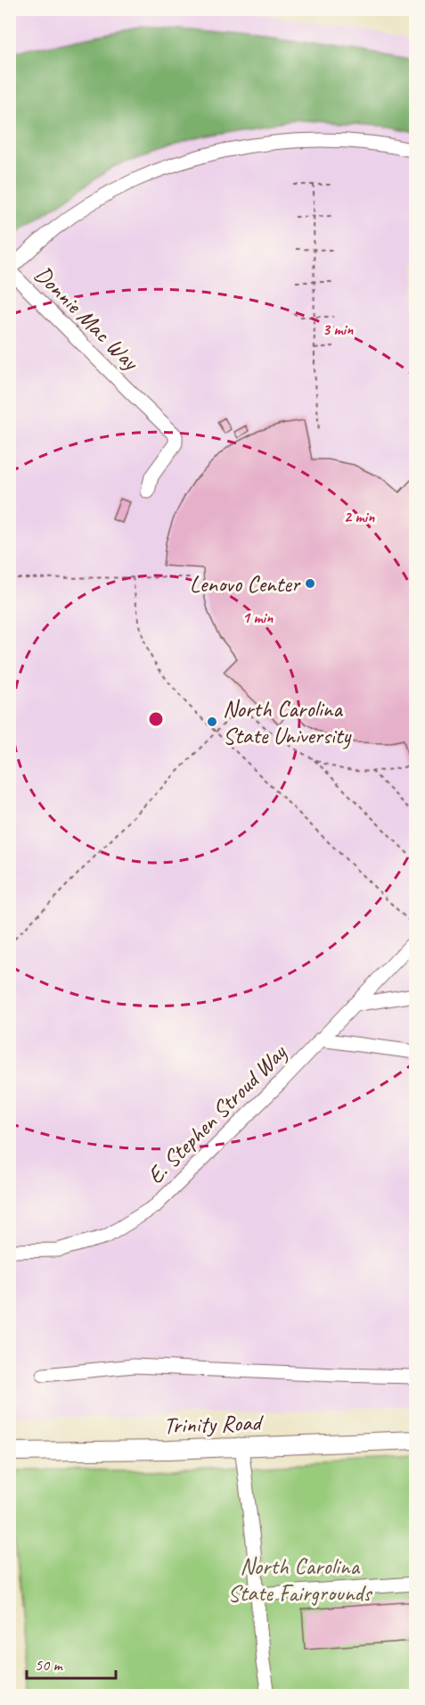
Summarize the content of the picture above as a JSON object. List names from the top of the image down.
{
  "streets": {
    "main road": ["Trinity Road"],
    "street": ["Donnie Mac Way", "E. Stephen Stroud Way"]
  },
  "parks": ["North Carolina State Fairgrounds"],
  "places": ["Lenovo Center", "North Carolina State University"],
  "scale_bar": "50 m",
  "rings": ["3 min", "2 min", "1 min"]
}
